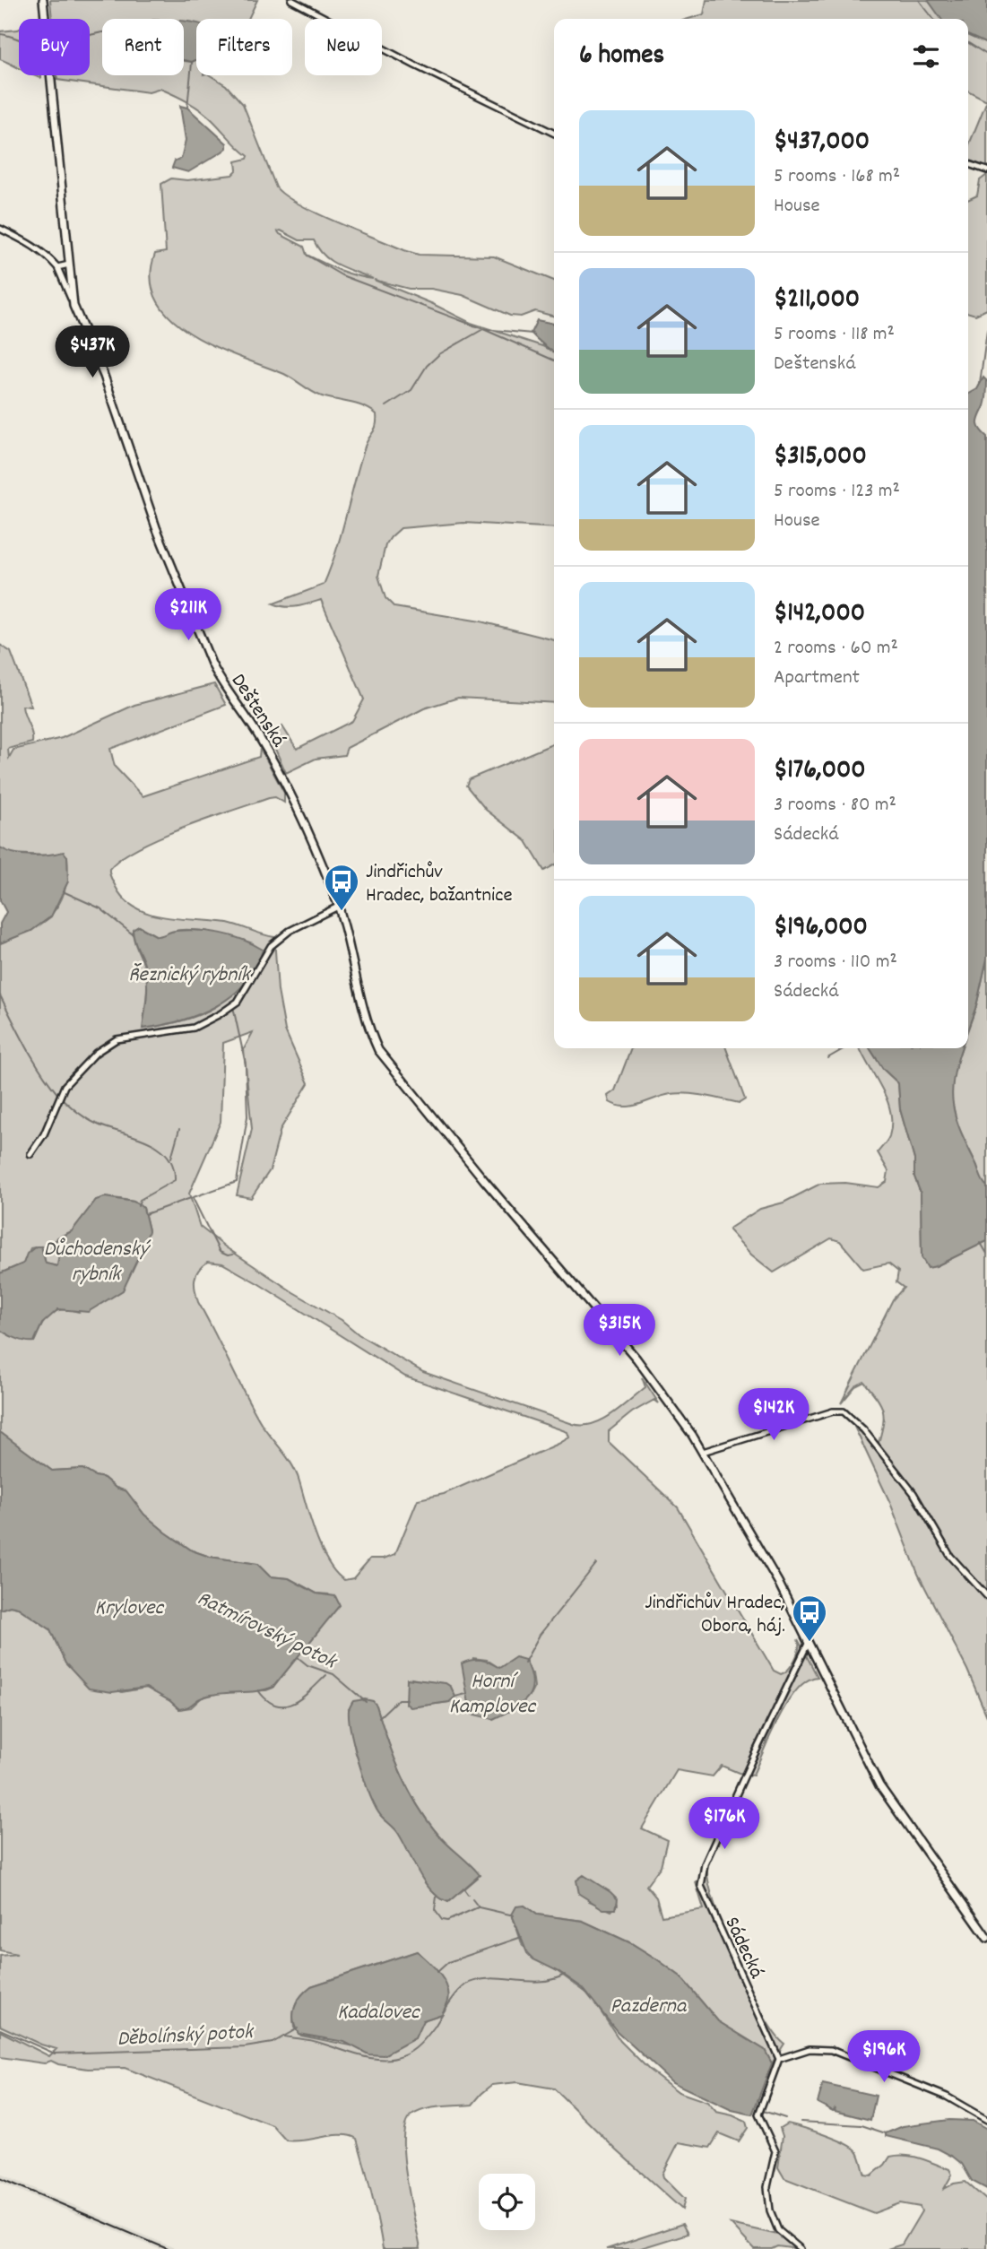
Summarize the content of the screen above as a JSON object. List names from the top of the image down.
{
  "streets": {
    "main road": ["Deštenská"],
    "street": ["Sádecká"]
  },
  "crossings": [
    ["Deštenská", "Sádecká"]
  ],
  "water": [
    "Řeznický rybník",
    "Důchodenský rybník",
    "Krylovec",
    "Ratmírovský potok",
    "Horní Kamplovec",
    "Pazderna",
    "Kadalovec",
    "Děbolínský potok"
  ],
  "places": {
    "bus stop": ["Jindřichův Hradec, bažantnice", "Jindřichův Hradec, Obora, háj."]
  },
  "page": {
    "chip": [
      "Buy",
      "Rent",
      "Filters",
      "New"
    ],
    "heading": "6 homes",
    "list": [
      {
        "name": "$437,000",
        "note": "5 rooms · 168 m² · House"
      },
      {
        "name": "$211,000",
        "note": "5 rooms · 118 m² · Deštenská"
      },
      {
        "name": "$315,000",
        "note": "5 rooms · 123 m² · House"
      },
      {
        "name": "$142,000",
        "note": "2 rooms · 60 m² · Apartment"
      },
      {
        "name": "$176,000",
        "note": "3 rooms · 80 m² · Sádecká"
      },
      {
        "name": "$196,000",
        "note": "3 rooms · 110 m² · Sádecká"
      }
    ],
    "price": [
      "$437K",
      "$211K",
      "$315K",
      "$142K",
      "$176K",
      "$196K"
    ]
  }
}
